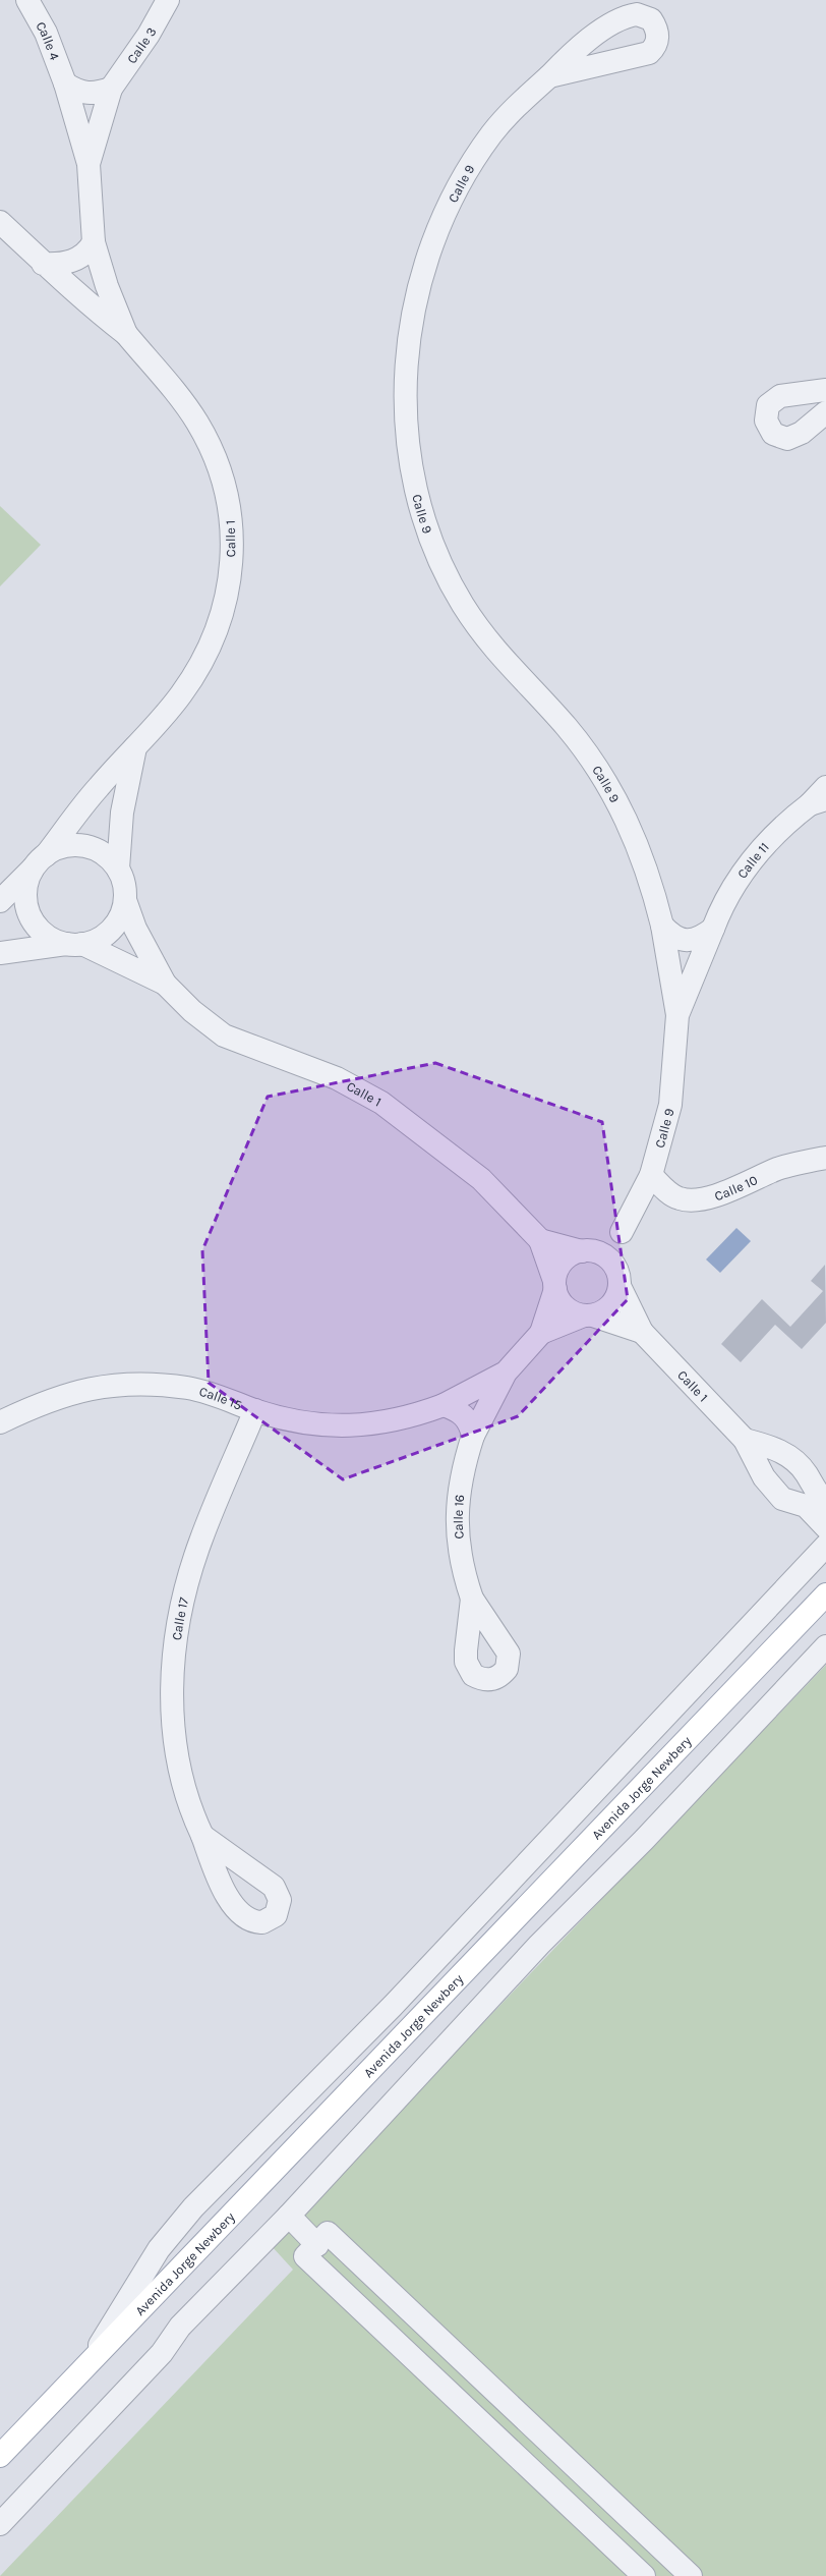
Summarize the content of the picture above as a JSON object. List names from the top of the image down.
{
  "streets": {
    "main road": ["Avenida Jorge Newbery"],
    "street": [
      "Calle 4",
      "Calle 3",
      "Calle 9",
      "Calle 1",
      "Calle 11",
      "Calle 10",
      "Calle 15",
      "Calle 16",
      "Calle 17"
    ]
  },
  "crossings": [
    ["Calle 4", "Calle 3"],
    ["Calle 9", "Calle 11"],
    ["Calle 9", "Calle 10"],
    ["Calle 15", "Calle 16"],
    ["Calle 15", "Calle 17"]
  ]
}
